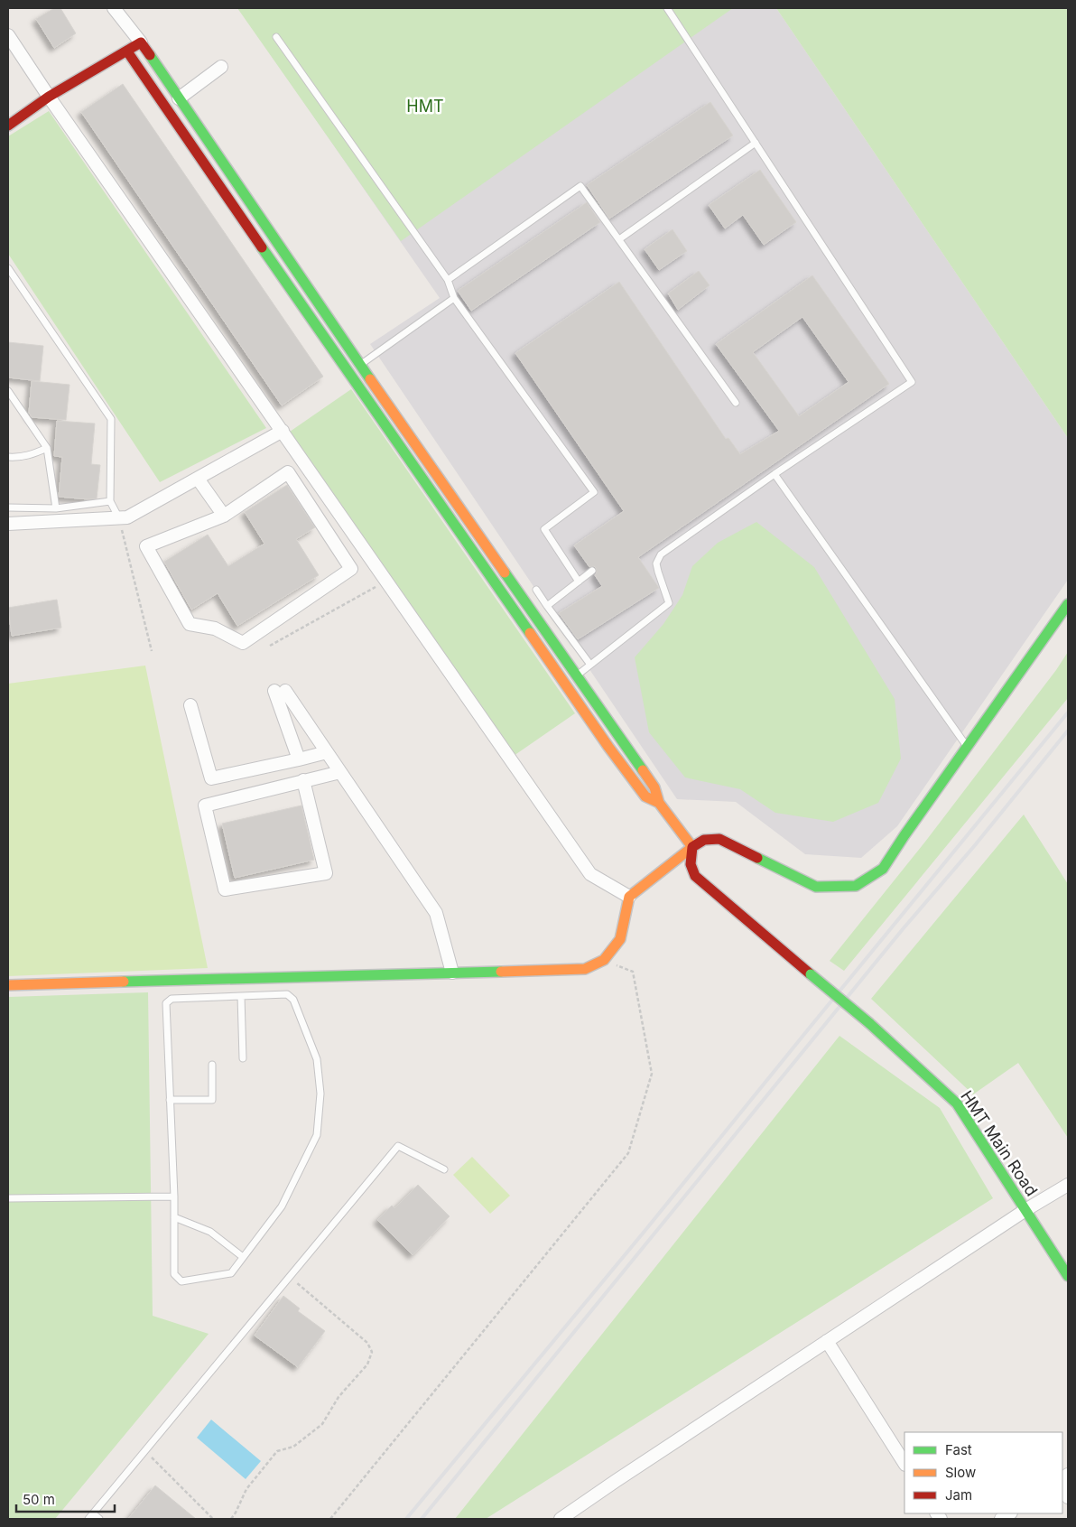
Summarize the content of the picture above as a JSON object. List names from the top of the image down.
{
  "streets": {
    "street": ["HMT Main Road"]
  },
  "parks": ["HMT"],
  "legend": ["Fast", "Slow", "Jam"],
  "scale_bar": "50 m"
}
